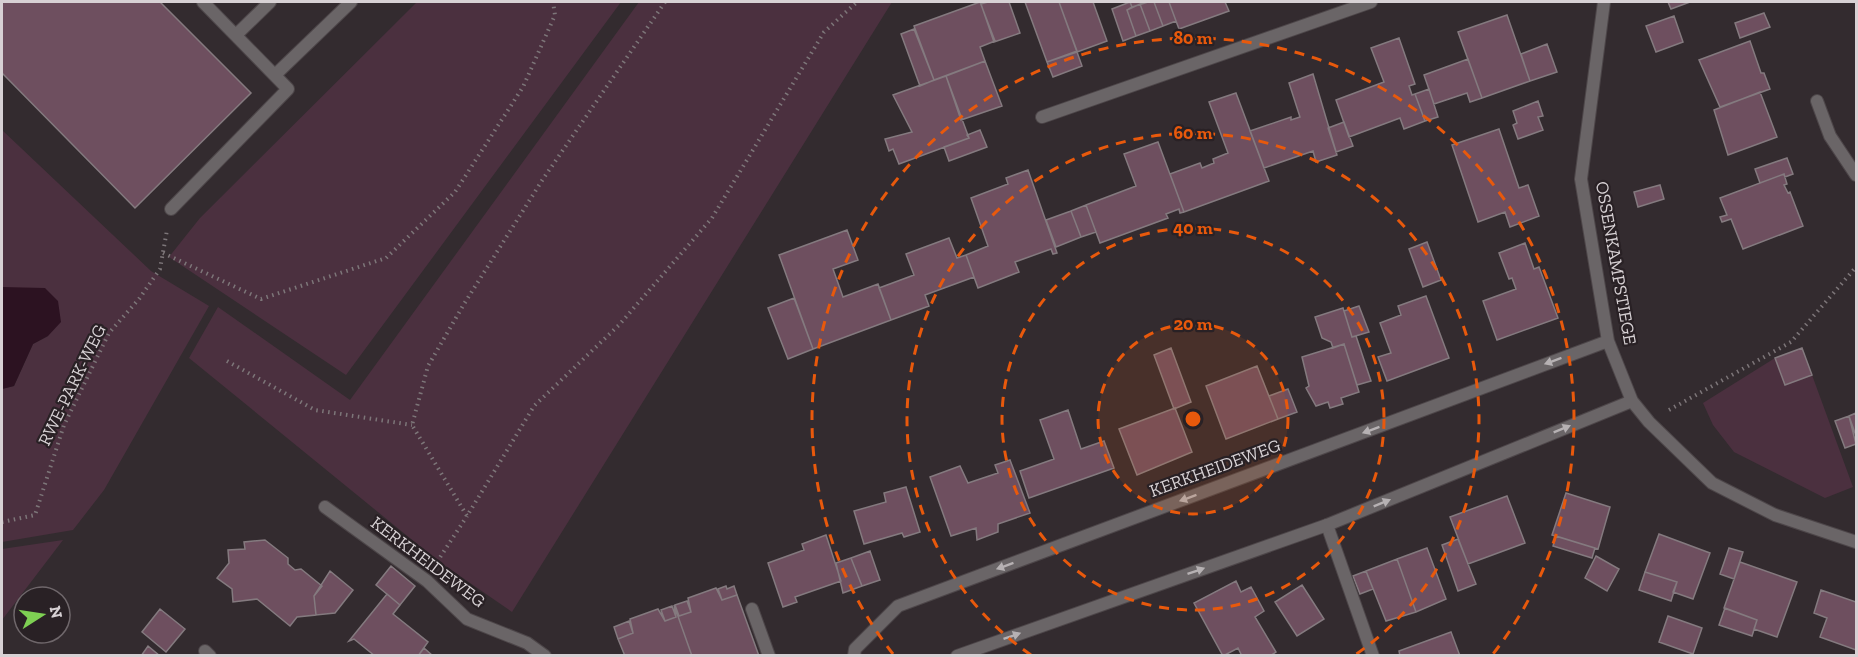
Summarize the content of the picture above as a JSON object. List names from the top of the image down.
{
  "streets": {
    "street": ["OSSENKAMPSTIEGE", "KERKHEIDEWEG"],
    "path": ["RWE-PARK-WEG"]
  },
  "crossings": [
    ["OSSENKAMPSTIEGE", "KERKHEIDEWEG"]
  ],
  "north": "right",
  "rings": [
    "80 m",
    "60 m",
    "40 m",
    "20 m"
  ]
}
